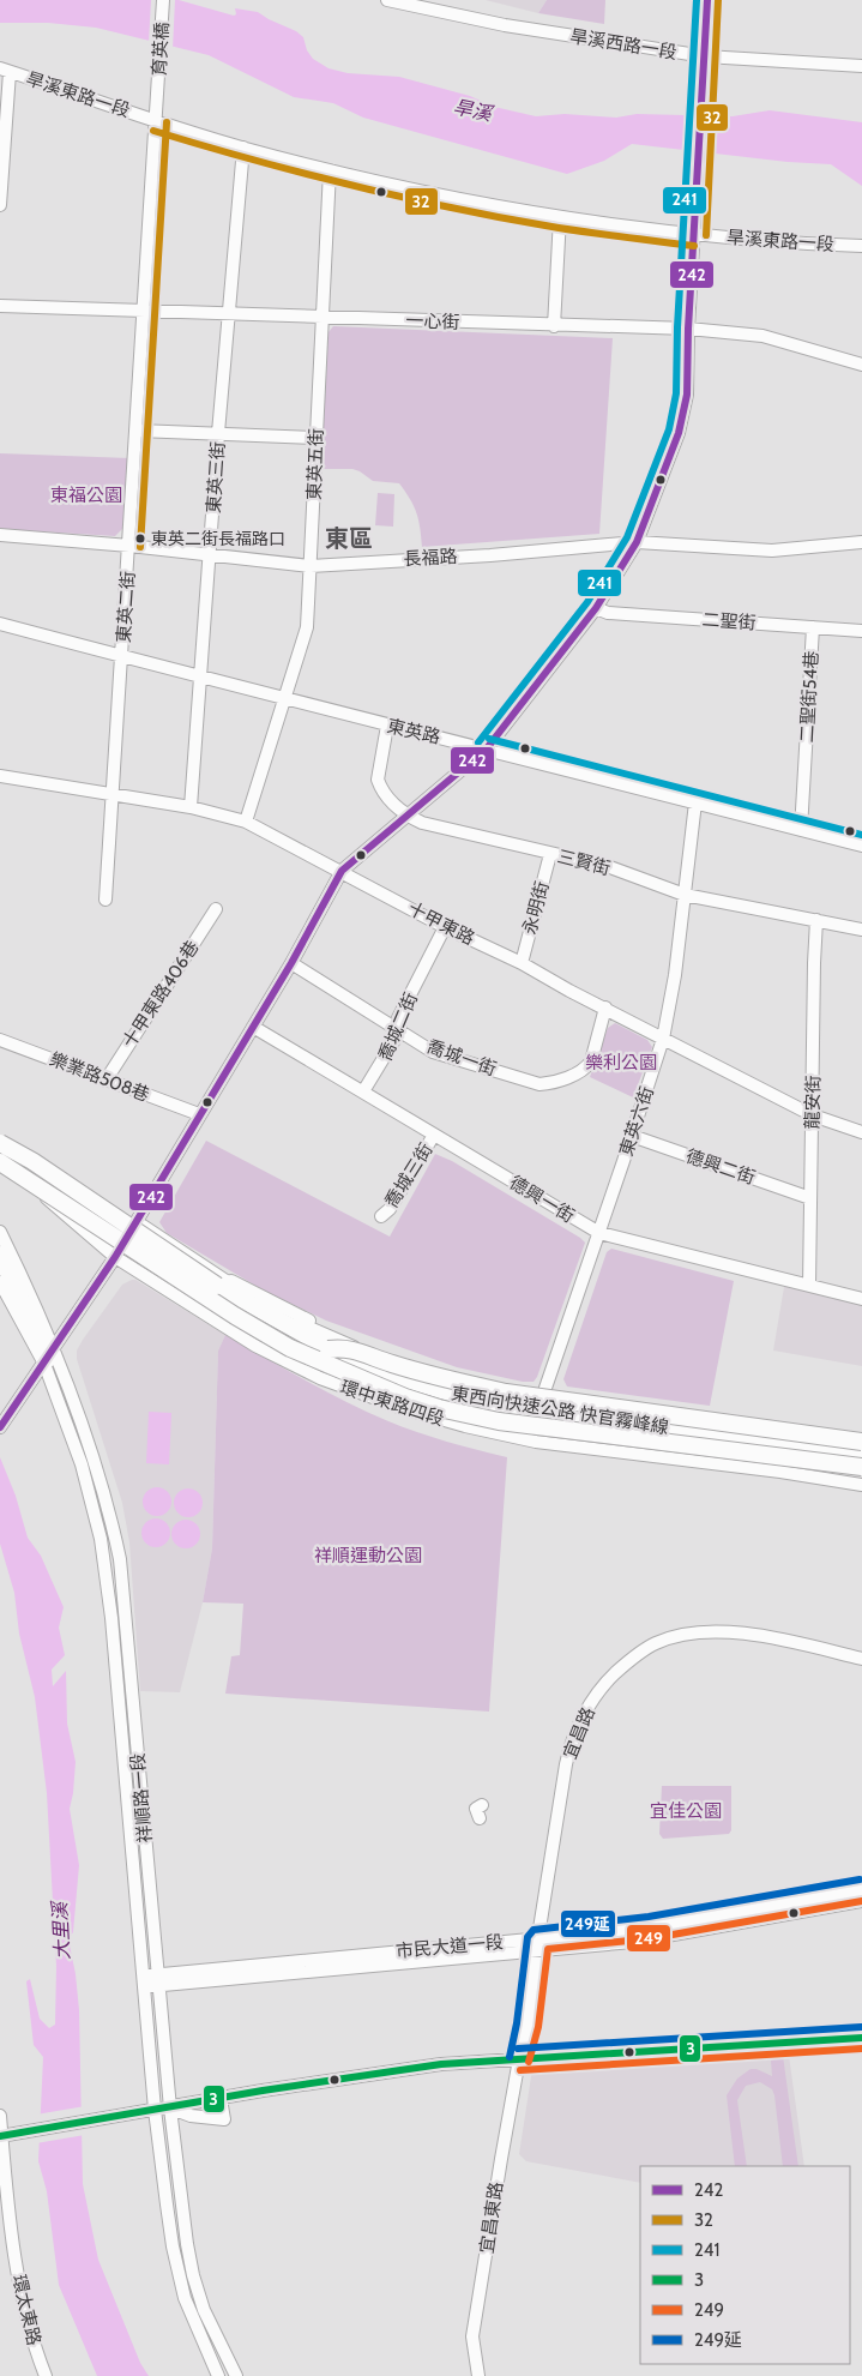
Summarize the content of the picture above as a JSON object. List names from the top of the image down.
{
  "streets": {
    "highway": ["東西向快速公路 快官霧峰線"],
    "street": [
      "旱溪西路一段",
      "育英橋",
      "旱溪東路一段",
      "一心街",
      "東英五街",
      "東英三街",
      "長福路",
      "東英二街",
      "二聖街",
      "二聖街54巷",
      "東英路",
      "三賢街",
      "永明街",
      "十甲東路",
      "十甲東路406巷",
      "喬城二街",
      "喬城一街",
      "樂業路508巷",
      "龍安街",
      "東英六街",
      "德興二街",
      "喬城三街",
      "德興一街",
      "環中東路四段",
      "宜昌路",
      "祥順路一段",
      "市民大道一段",
      "宜昌東路",
      "環太東路"
    ]
  },
  "crossings": [
    ["育英橋", "東英二街"],
    ["旱溪東路一段", "東英五街"],
    ["旱溪東路一段", "東英三街"],
    ["旱溪東路一段", "東英二街"],
    ["一心街", "東英五街"],
    ["一心街", "東英三街"],
    ["一心街", "東英二街"],
    ["東英五街", "長福路"],
    ["東英五街", "東英路"],
    ["東英五街", "十甲東路"],
    ["東英三街", "長福路"],
    ["東英三街", "東英路"],
    ["東英三街", "十甲東路"],
    ["長福路", "東英二街"],
    ["東英二街", "東英路"],
    ["東英二街", "十甲東路"],
    ["二聖街", "二聖街54巷"],
    ["二聖街54巷", "東英路"],
    ["東英路", "三賢街"],
    ["東英路", "東英六街"],
    ["三賢街", "永明街"],
    ["三賢街", "龍安街"],
    ["三賢街", "東英六街"],
    ["永明街", "十甲東路"],
    ["十甲東路", "喬城二街"],
    ["十甲東路", "喬城一街"],
    ["十甲東路", "龍安街"],
    ["十甲東路", "東英六街"],
    ["十甲東路406巷", "樂業路508巷"],
    ["喬城二街", "喬城一街"],
    ["喬城二街", "德興一街"],
    ["龍安街", "德興二街"],
    ["龍安街", "德興一街"],
    ["東英六街", "德興二街"],
    ["東英六街", "德興一街"],
    ["東英六街", "環中東路四段"],
    ["喬城三街", "德興一街"],
    ["環中東路四段", "東西向快速公路 快官霧峰線"],
    ["宜昌路", "市民大道一段"],
    ["宜昌路", "宜昌東路"],
    ["祥順路一段", "市民大道一段"]
  ],
  "districts": ["東區"],
  "water": ["旱溪", "大里溪"],
  "parks": [
    "東福公園",
    "樂利公園",
    "祥順運動公園",
    "宜佳公園"
  ],
  "places": ["東英二街長福路口"],
  "lines": [
    "transit line 242",
    "transit line 32",
    "transit line 241",
    "transit line 249延",
    "transit line 249",
    "transit line 3"
  ],
  "legend": [
    "242",
    "32",
    "241",
    "3",
    "249",
    "249延"
  ]
}
